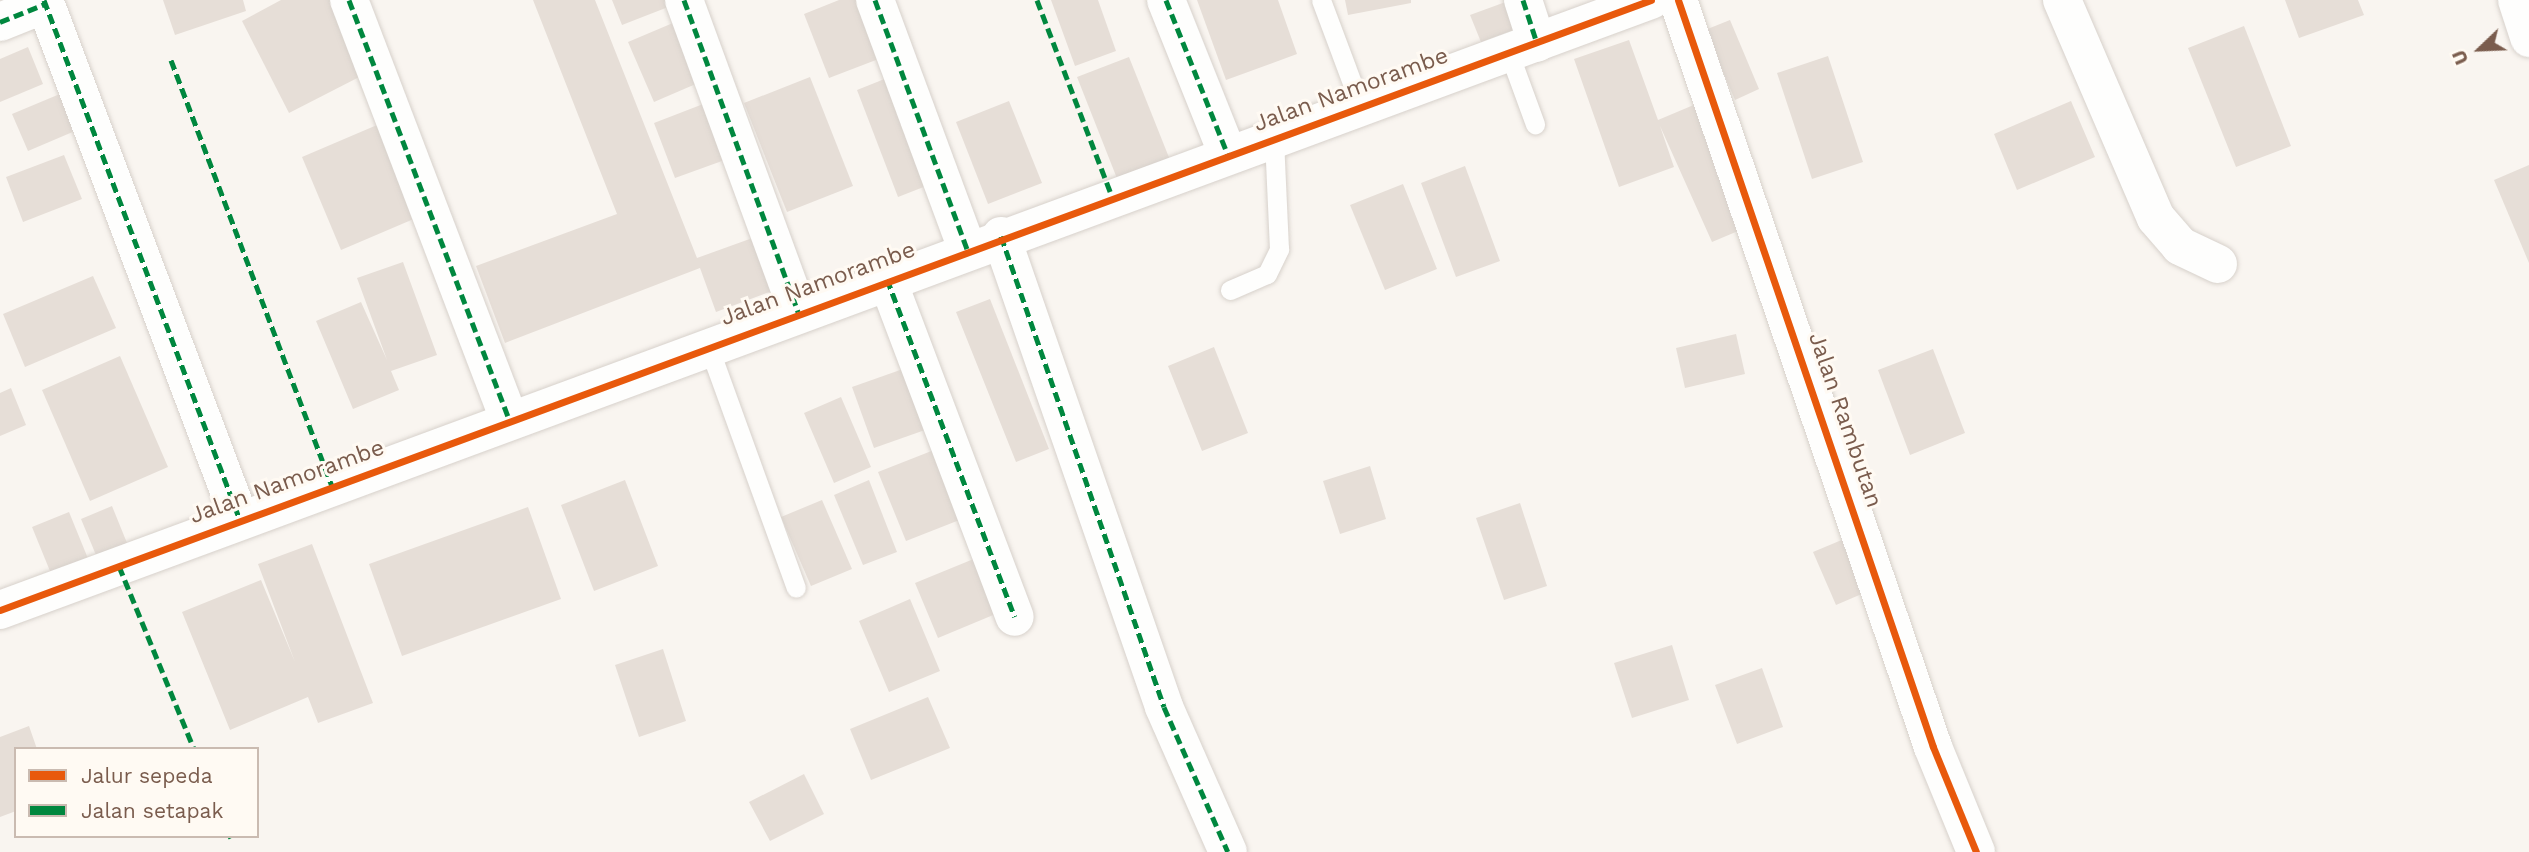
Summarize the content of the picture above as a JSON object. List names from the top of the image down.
{
  "streets": {
    "street": ["Jalan Namorambe", "Jalan Rambutan"]
  },
  "legend": ["Jalur sepeda", "Jalan setapak"],
  "north": "bottom left"
}
